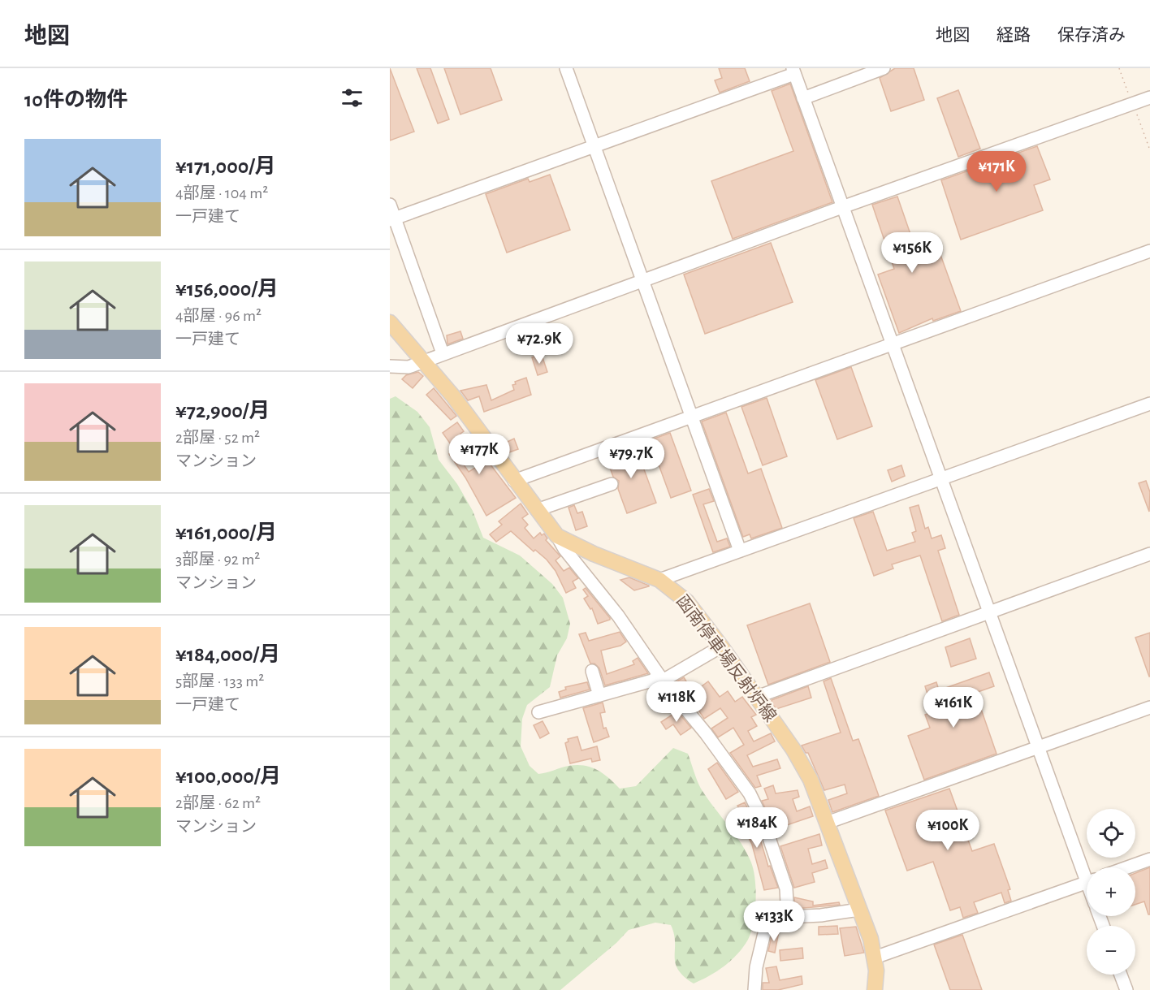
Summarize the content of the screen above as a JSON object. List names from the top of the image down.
{
  "streets": {
    "main road": ["函南停車場反射炉線"]
  },
  "page": {
    "header": "地図",
    "nav": ["地図", "経路", "保存済み"],
    "heading": "10件の物件",
    "list": [
      {
        "name": "¥171,000/月",
        "note": "4部屋 · 104 m² · 一戸建て"
      },
      {
        "name": "¥156,000/月",
        "note": "4部屋 · 96 m² · 一戸建て"
      },
      {
        "name": "¥72,900/月",
        "note": "2部屋 · 52 m² · マンション"
      },
      {
        "name": "¥161,000/月",
        "note": "3部屋 · 92 m² · マンション"
      },
      {
        "name": "¥184,000/月",
        "note": "5部屋 · 133 m² · 一戸建て"
      },
      {
        "name": "¥100,000/月",
        "note": "2部屋 · 62 m² · マンション"
      }
    ],
    "price": [
      "¥171K",
      "¥156K",
      "¥72.9K",
      "¥177K",
      "¥79.7K",
      "¥118K",
      "¥161K",
      "¥184K",
      "¥100K",
      "¥133K"
    ],
    "map_buttons": ["+", "−"]
  }
}
